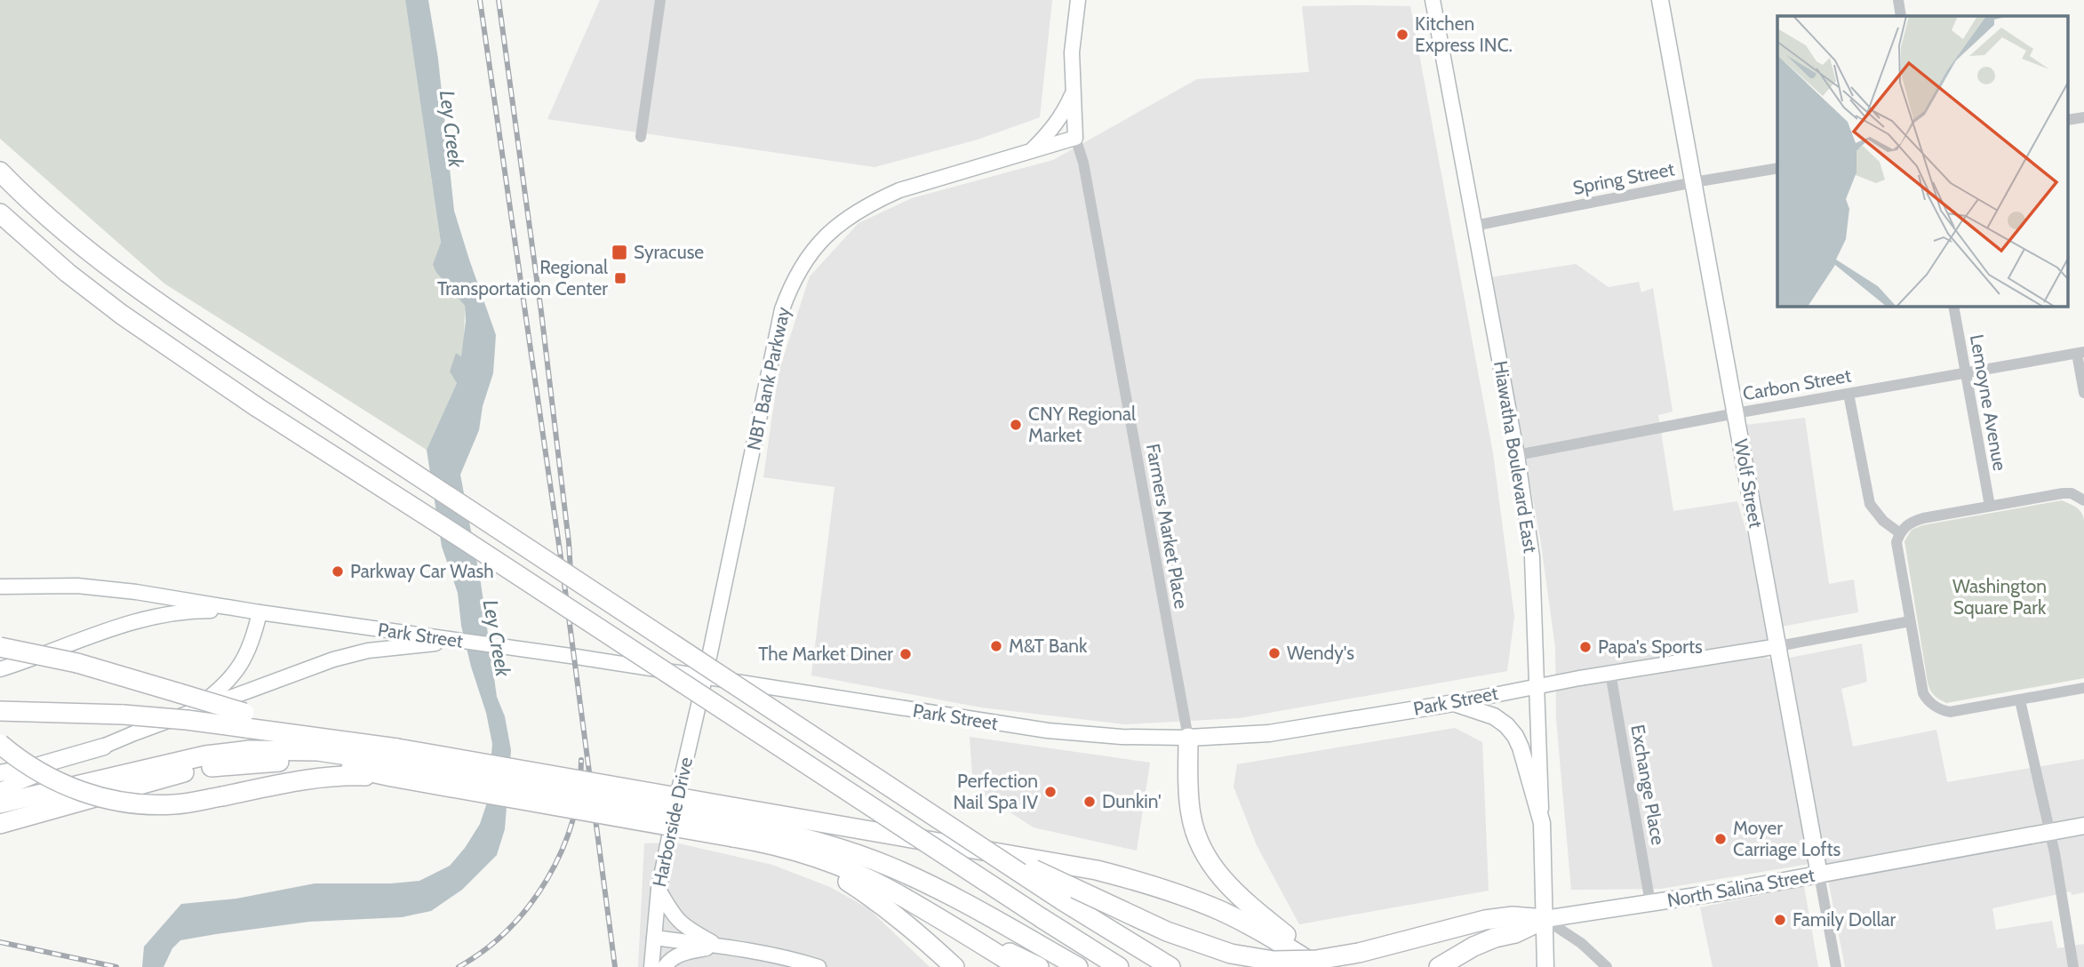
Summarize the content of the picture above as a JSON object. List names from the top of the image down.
{
  "streets": {
    "main road": [
      "Hiawatha Boulevard East",
      "Wolf Street",
      "Park Street",
      "North Salina Street"
    ],
    "street": [
      "Spring Street",
      "NBT Bank Parkway",
      "Carbon Street",
      "Lemoyne Avenue",
      "Farmers Market Place",
      "Exchange Place",
      "Harborside Drive"
    ]
  },
  "crossings": [
    ["Spring Street", "Hiawatha Boulevard East"],
    ["Spring Street", "Wolf Street"],
    ["NBT Bank Parkway", "Farmers Market Place"],
    ["NBT Bank Parkway", "Park Street"],
    ["NBT Bank Parkway", "Harborside Drive"],
    ["Carbon Street", "Lemoyne Avenue"],
    ["Carbon Street", "Hiawatha Boulevard East"],
    ["Carbon Street", "Wolf Street"],
    ["Hiawatha Boulevard East", "Park Street"],
    ["Hiawatha Boulevard East", "North Salina Street"],
    ["Wolf Street", "Park Street"],
    ["Wolf Street", "North Salina Street"],
    ["Farmers Market Place", "Park Street"],
    ["Park Street", "Exchange Place"],
    ["Park Street", "Harborside Drive"],
    ["Exchange Place", "North Salina Street"]
  ],
  "water": ["Ley Creek"],
  "parks": ["Washington Square Park"],
  "places": {
    "other": [
      "Kitchen Express INC.",
      "CNY Regional Market",
      "Parkway Car Wash",
      "M&T Bank",
      "Papa's Sports",
      "Wendy's",
      "The Market Diner",
      "Perfection Nail Spa IV",
      "Dunkin'",
      "Moyer Carriage Lofts",
      "Family Dollar"
    ],
    "transit": ["Syracuse", "Regional Transportation Center"]
  }
}
